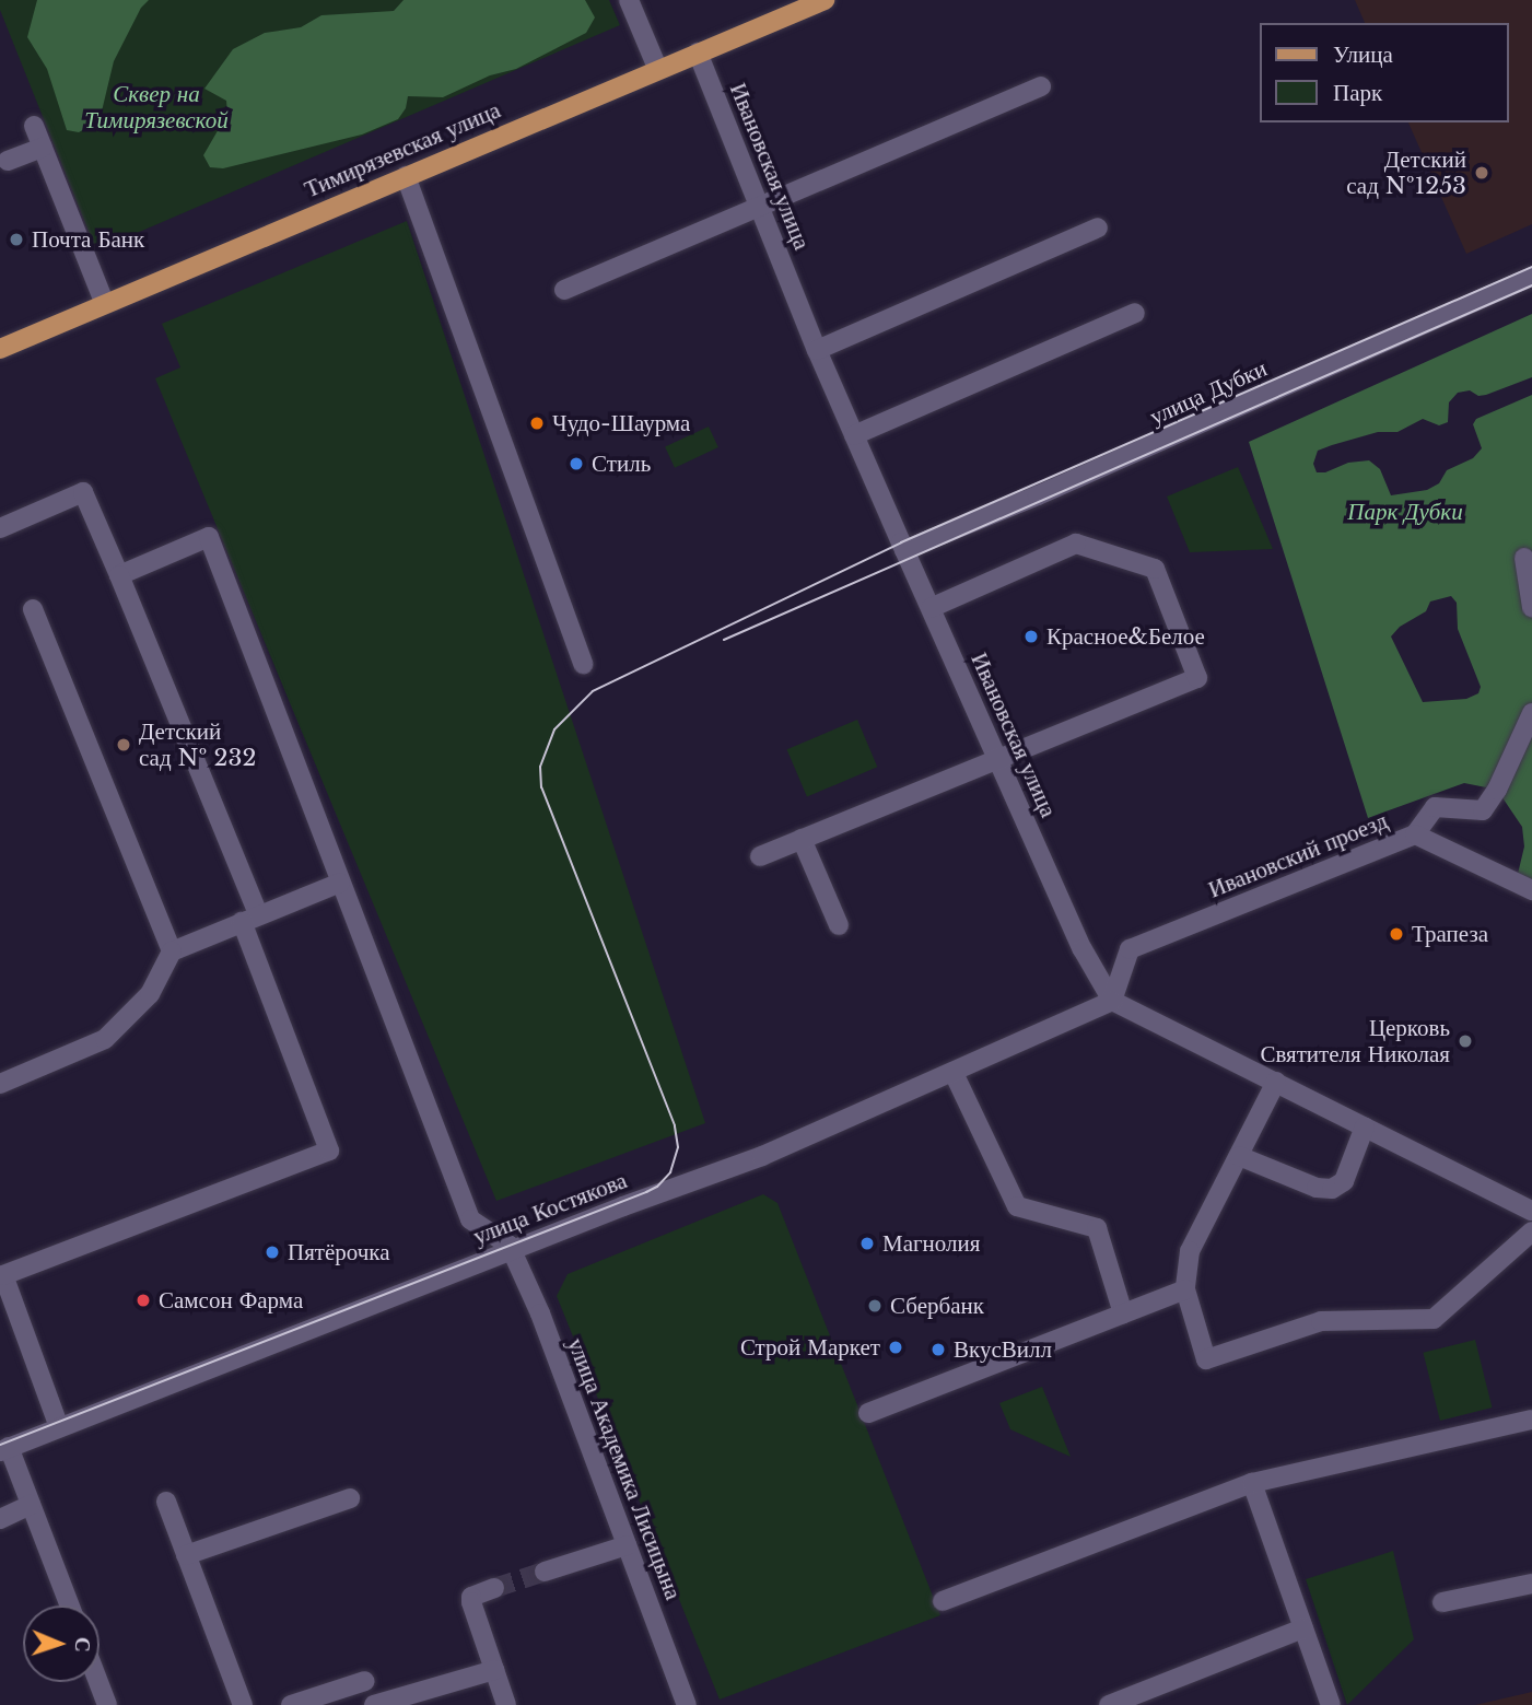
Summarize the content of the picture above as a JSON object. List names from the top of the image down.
{
  "streets": {
    "main road": ["Тимирязевская улица"],
    "street": [
      "Ивановская улица",
      "улица Дубки",
      "Ивановский проезд",
      "улица Костякова",
      "улица Академика Лисицына"
    ]
  },
  "crossings": [
    ["Тимирязевская улица", "Ивановская улица"],
    ["Ивановская улица", "улица Дубки"],
    ["Ивановская улица", "Ивановский проезд"],
    ["Ивановская улица", "улица Костякова"],
    ["Ивановский проезд", "улица Костякова"],
    ["улица Костякова", "улица Академика Лисицына"]
  ],
  "parks": ["Сквер на Тимирязевской", "Парк Дубки"],
  "places": [
    "Детский сад №1253",
    "Почта Банк",
    "Чудо-Шаурма",
    "Стиль",
    "Красное&Белое",
    "Детский сад № 232",
    "Трапеза",
    "Церковь Святителя Николая",
    "Магнолия",
    "Пятёрочка",
    "Самсон Фарма",
    "Сбербанк",
    "Строй Маркет",
    "ВкусВилл"
  ],
  "legend": ["Улица", "Парк"],
  "north": "right"
}
